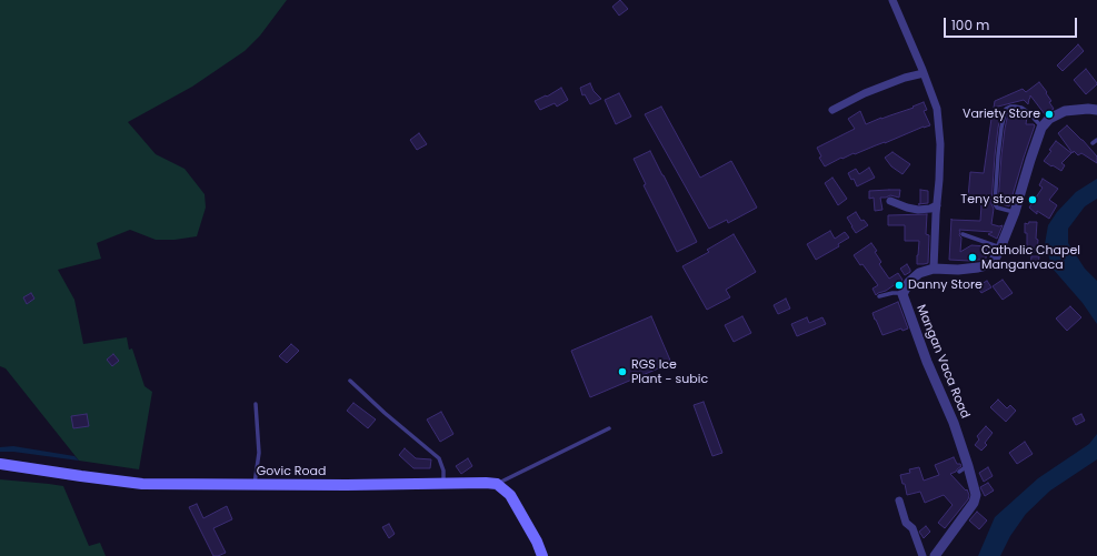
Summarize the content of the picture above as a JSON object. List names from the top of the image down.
{
  "streets": {
    "main road": ["Govic Road"],
    "street": ["Mangan Vaca Road"]
  },
  "places": [
    "Variety Store",
    "Teny store",
    "Catholic Chapel Manganvaca",
    "Danny Store",
    "RGS Ice Plant - subic"
  ],
  "scale_bar": "100 m"
}
